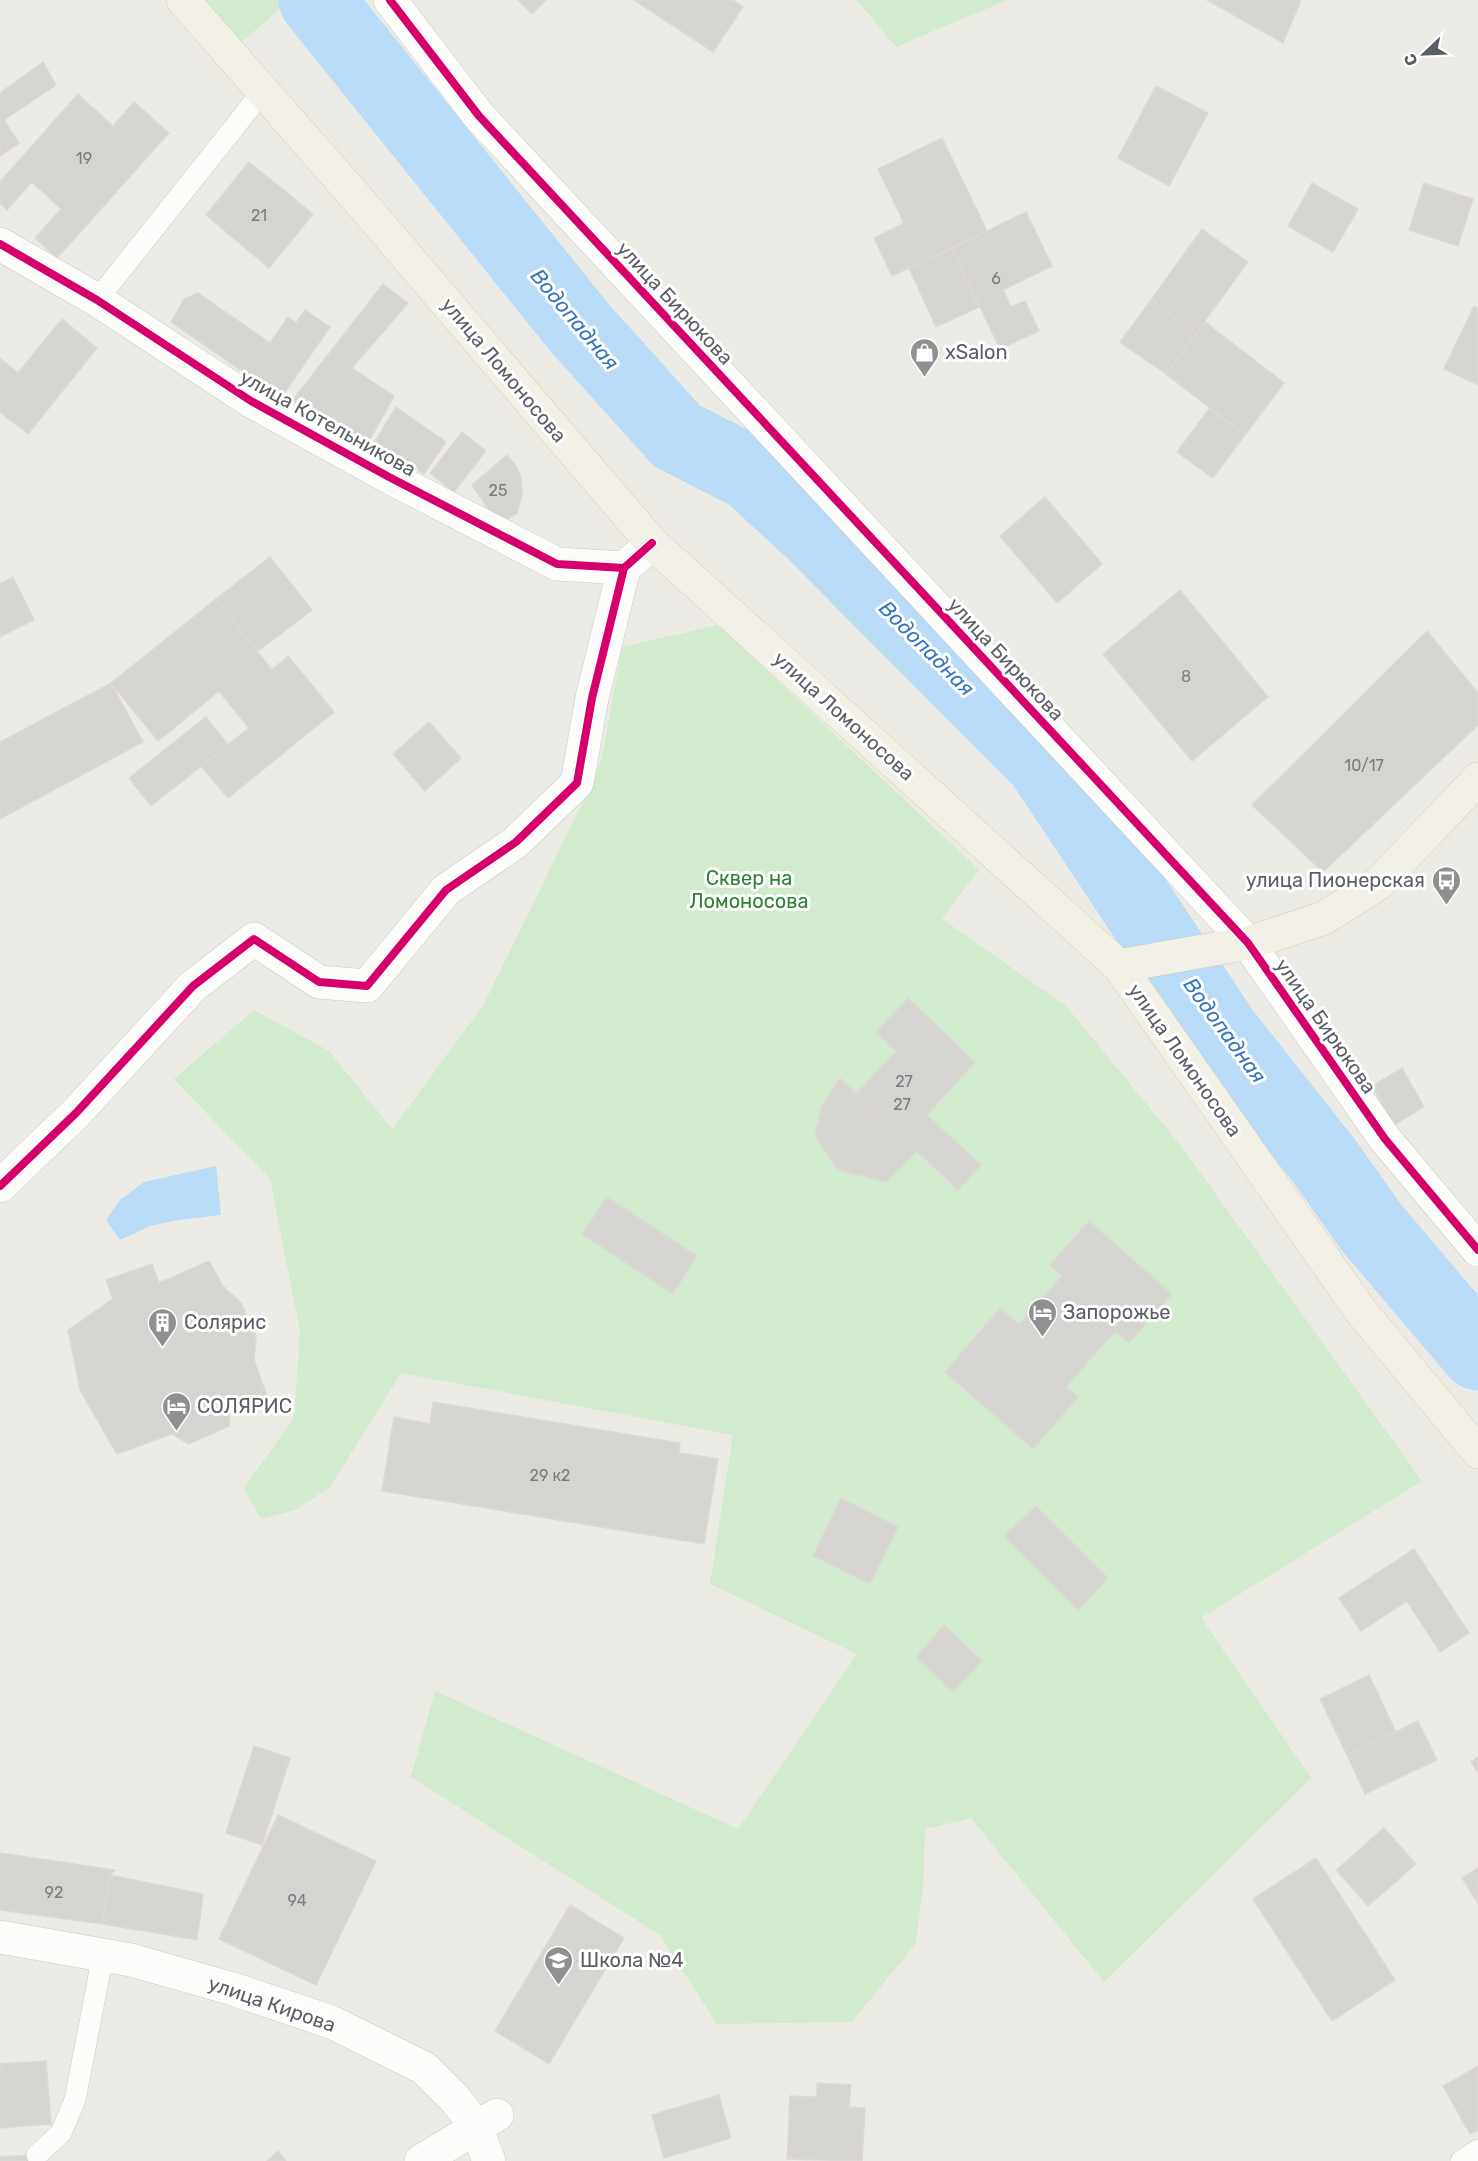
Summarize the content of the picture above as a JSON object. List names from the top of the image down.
{
  "streets": {
    "main road": ["улица Ломоносова"],
    "street": ["улица Бирюкова", "улица Котельникова", "улица Кирова"]
  },
  "water": ["Водопадная"],
  "parks": ["Сквер на Ломоносова"],
  "places": {
    "shop": ["xSalon"],
    "bus stop": ["улица Пионерская"],
    "hotel": ["Запорожье", "СОЛЯРИС"],
    "building": ["Солярис"],
    "school or university": ["Школа №4"]
  },
  "house_numbers": [
    "19",
    "21",
    "6",
    "25",
    "8",
    "10/17",
    "27",
    "27",
    "29 к2",
    "92",
    "94"
  ],
  "north": "bottom left"
}
